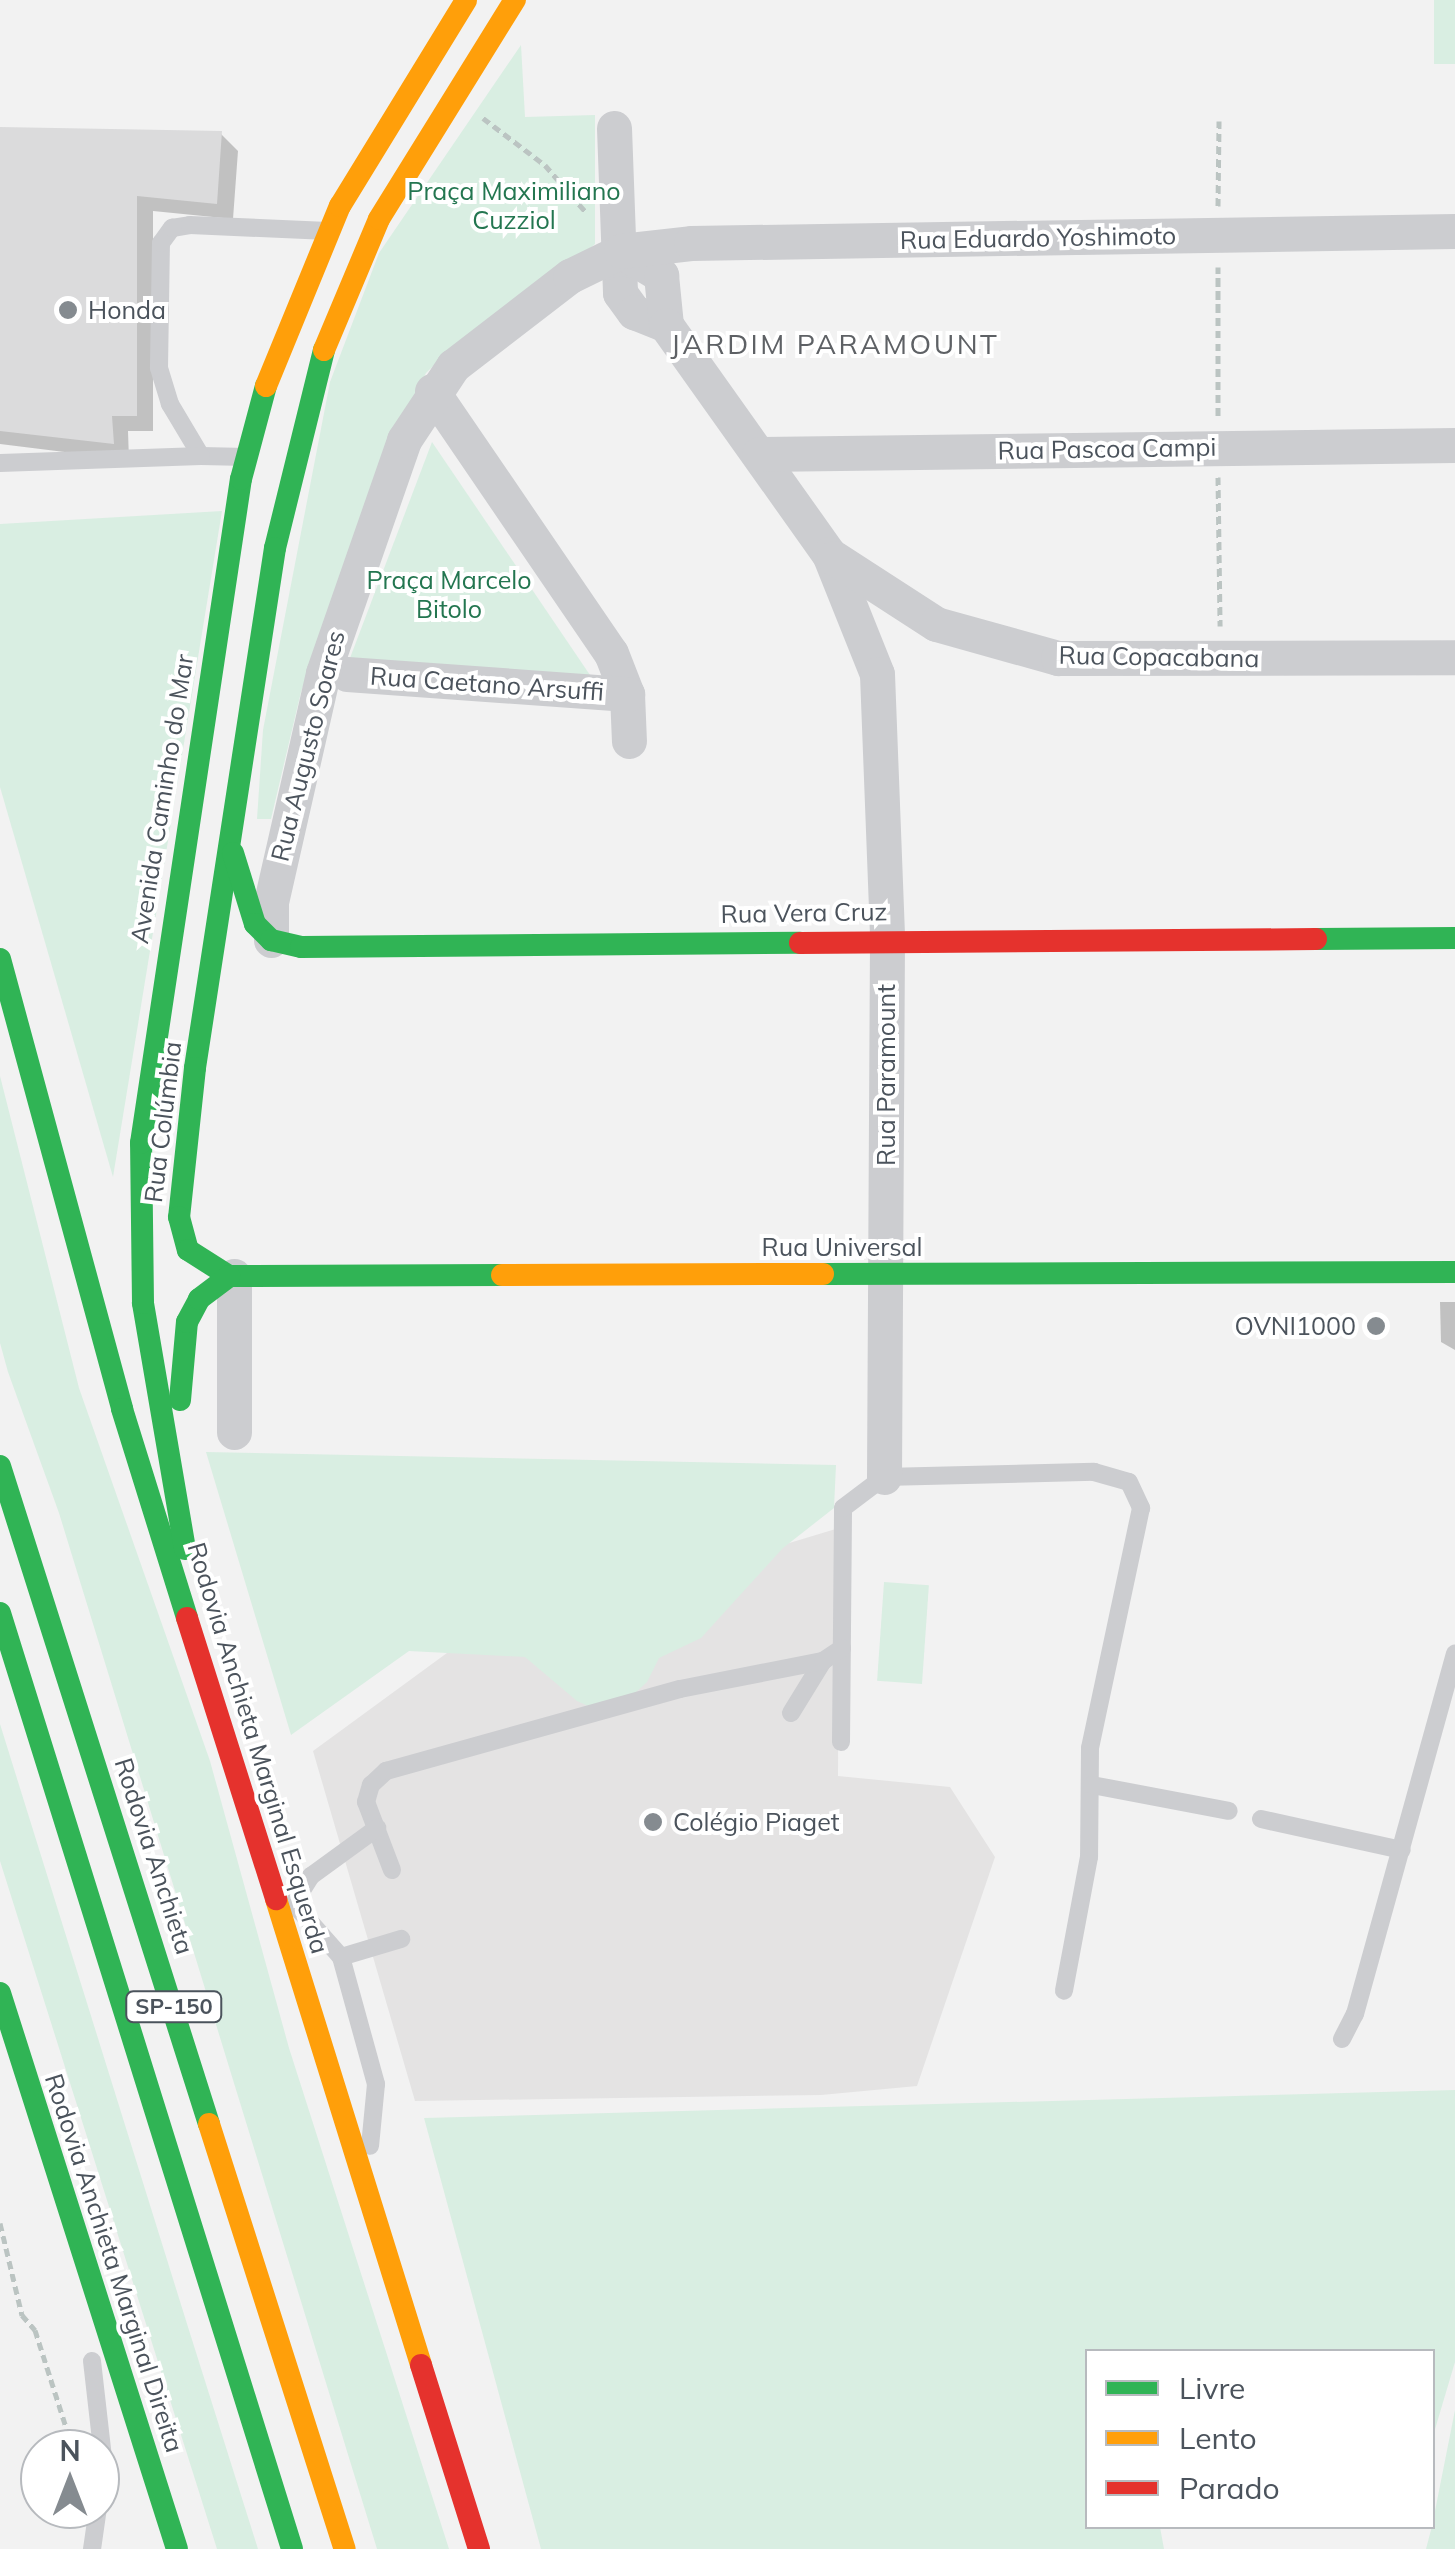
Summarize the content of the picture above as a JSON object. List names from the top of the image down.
{
  "streets": {
    "main road": [
      "Avenida Caminho do Mar",
      "Rua Vera Cruz",
      "Rua Colúmbia",
      "Rua Universal",
      "Rodovia Anchieta Marginal Esquerda",
      "Rodovia Anchieta",
      "SP-150",
      "Rodovia Anchieta Marginal Direita"
    ],
    "street": [
      "Rua Eduardo Yoshimoto",
      "Rua Pascoa Campi",
      "Rua Copacabana",
      "Rua Caetano Arsuffi",
      "Rua Augusto Soares",
      "Rua Paramount"
    ]
  },
  "crossings": [
    ["Rua Eduardo Yoshimoto", "Rua Augusto Soares"],
    ["Rua Eduardo Yoshimoto", "Rua Paramount"],
    ["Rua Pascoa Campi", "Rua Paramount"],
    ["Rua Copacabana", "Rua Paramount"],
    ["Rua Augusto Soares", "Rua Vera Cruz"],
    ["Rua Augusto Soares", "Rua Paramount"],
    ["Rua Augusto Soares", "Rua Colúmbia"],
    ["Avenida Caminho do Mar", "Rodovia Anchieta Marginal Esquerda"],
    ["Rua Vera Cruz", "Rua Paramount"],
    ["Rua Vera Cruz", "Rua Colúmbia"],
    ["Rua Paramount", "Rua Universal"],
    ["Rua Colúmbia", "Rua Universal"]
  ],
  "districts": ["JARDIM PARAMOUNT"],
  "parks": ["Praça Maximiliano Cuzziol", "Praça Marcelo Bitolo"],
  "places": ["Honda", "OVNI1000", "Colégio Piaget"],
  "legend": ["Livre", "Lento", "Parado"],
  "north": "top"
}
